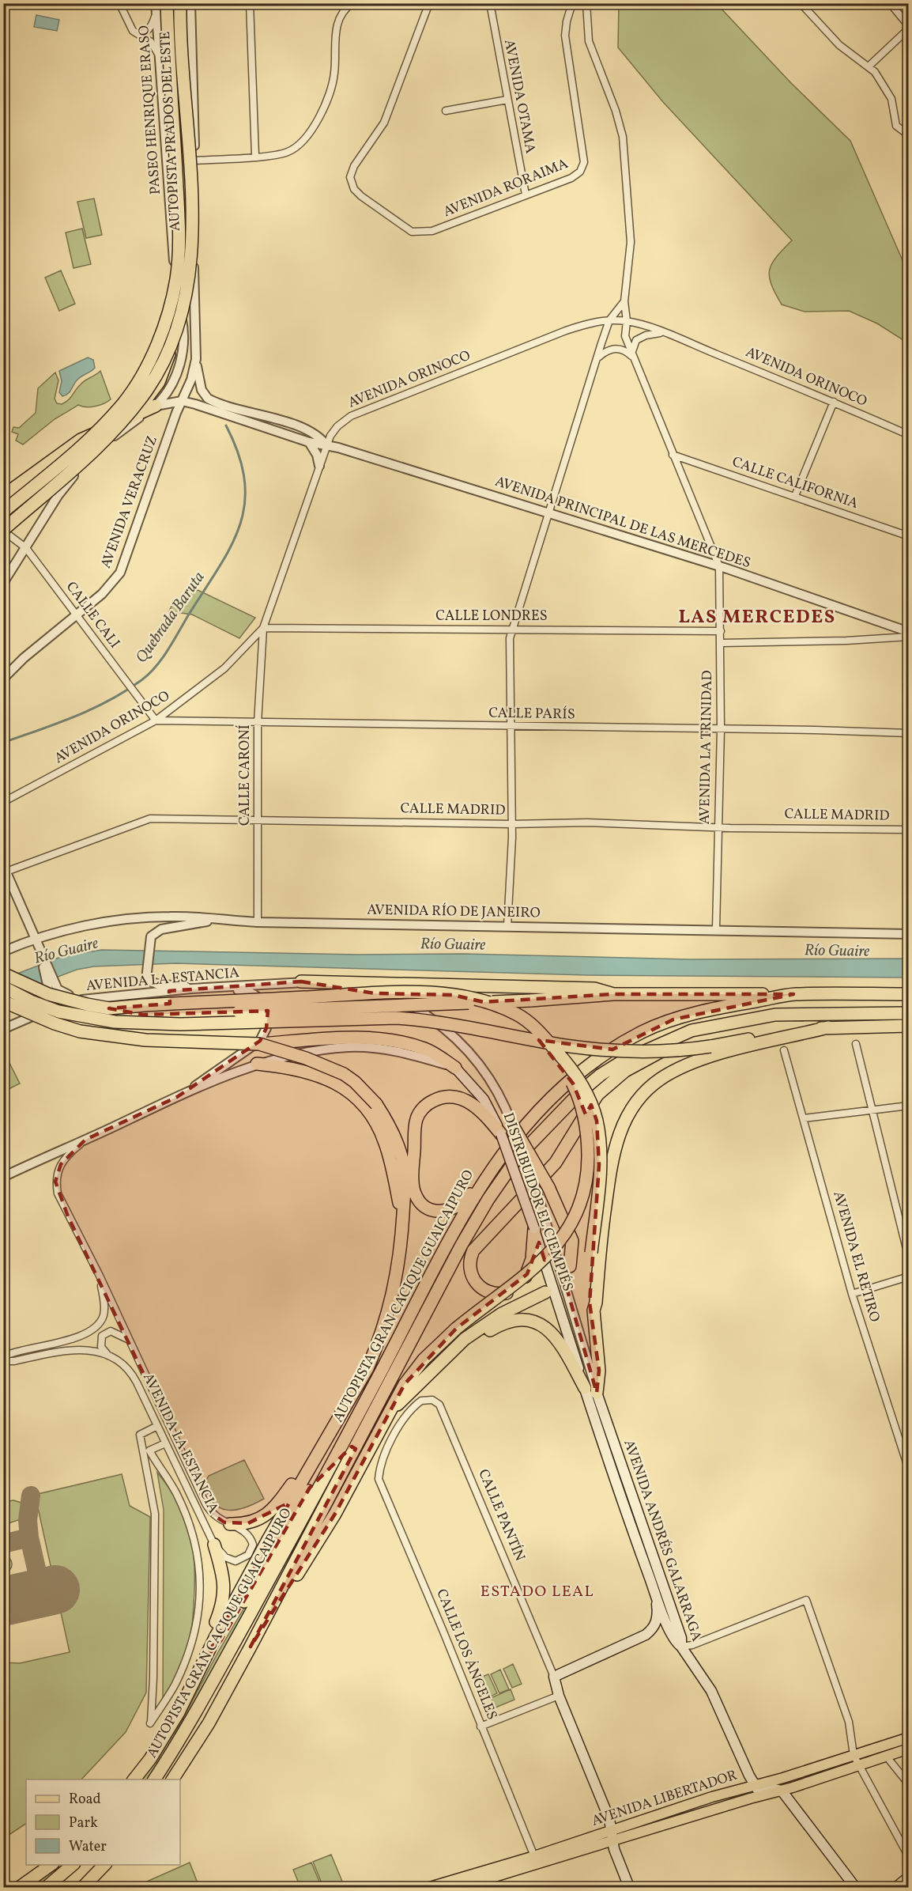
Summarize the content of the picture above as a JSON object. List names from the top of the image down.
{
  "streets": {
    "highway": ["AUTOPISTA PRADOS DEL ESTE", "AUTOPISTA GRAN CACIQUE GUAICAIPURO"],
    "main road": [
      "DISTRIBUIDOR EL CIEMPIÉS",
      "CALLE PANTÍN",
      "AVENIDA ANDRÉS GALARRAGA",
      "AVENIDA LIBERTADOR"
    ],
    "street": [
      "AVENIDA OTAMA",
      "PASEO HENRIQUE ERASO",
      "AVENIDA RORAIMA",
      "AVENIDA ORINOCO",
      "CALLE CALIFORNIA",
      "AVENIDA VERACRUZ",
      "AVENIDA PRINCIPAL DE LAS MERCEDES",
      "CALLE CALI",
      "CALLE LONDRES",
      "CALLE PARÍS",
      "AVENIDA LA TRINIDAD",
      "CALLE CARONÍ",
      "CALLE MADRID",
      "AVENIDA RÍO DE JANEIRO",
      "AVENIDA LA ESTANCIA",
      "AVENIDA EL RETIRO",
      "CALLE LOS ÁNGELES"
    ]
  },
  "crossings": [
    ["AVENIDA OTAMA", "AVENIDA RORAIMA"],
    ["PASEO HENRIQUE ERASO", "AVENIDA PRINCIPAL DE LAS MERCEDES"],
    ["AUTOPISTA PRADOS DEL ESTE", "CALLE CALI"],
    ["AVENIDA ORINOCO", "AVENIDA PRINCIPAL DE LAS MERCEDES"],
    ["AVENIDA ORINOCO", "CALLE CALI"],
    ["AVENIDA ORINOCO", "CALLE LONDRES"],
    ["AVENIDA ORINOCO", "CALLE PARÍS"],
    ["AVENIDA ORINOCO", "CALLE CARONÍ"],
    ["AVENIDA VERACRUZ", "AVENIDA PRINCIPAL DE LAS MERCEDES"],
    ["AVENIDA VERACRUZ", "CALLE CALI"],
    ["AVENIDA PRINCIPAL DE LAS MERCEDES", "AVENIDA LA TRINIDAD"],
    ["CALLE CALI", "CALLE PARÍS"],
    ["CALLE LONDRES", "AVENIDA LA TRINIDAD"],
    ["CALLE LONDRES", "CALLE CARONÍ"],
    ["CALLE PARÍS", "AVENIDA LA TRINIDAD"],
    ["CALLE PARÍS", "CALLE CARONÍ"],
    ["AVENIDA LA TRINIDAD", "CALLE MADRID"],
    ["AVENIDA LA TRINIDAD", "AVENIDA RÍO DE JANEIRO"],
    ["CALLE CARONÍ", "CALLE MADRID"],
    ["CALLE CARONÍ", "AVENIDA RÍO DE JANEIRO"],
    ["AVENIDA LA ESTANCIA", "DISTRIBUIDOR EL CIEMPIÉS"],
    ["DISTRIBUIDOR EL CIEMPIÉS", "AVENIDA ANDRÉS GALARRAGA"],
    ["CALLE PANTÍN", "CALLE LOS ÁNGELES"],
    ["CALLE PANTÍN", "AVENIDA LIBERTADOR"],
    ["AVENIDA ANDRÉS GALARRAGA", "AVENIDA LIBERTADOR"],
    ["CALLE LOS ÁNGELES", "AVENIDA LIBERTADOR"]
  ],
  "districts": ["LAS MERCEDES", "ESTADO LEAL"],
  "water": ["Quebrada Baruta", "Río Guaire"],
  "legend": ["Road", "Park", "Water"]
}
